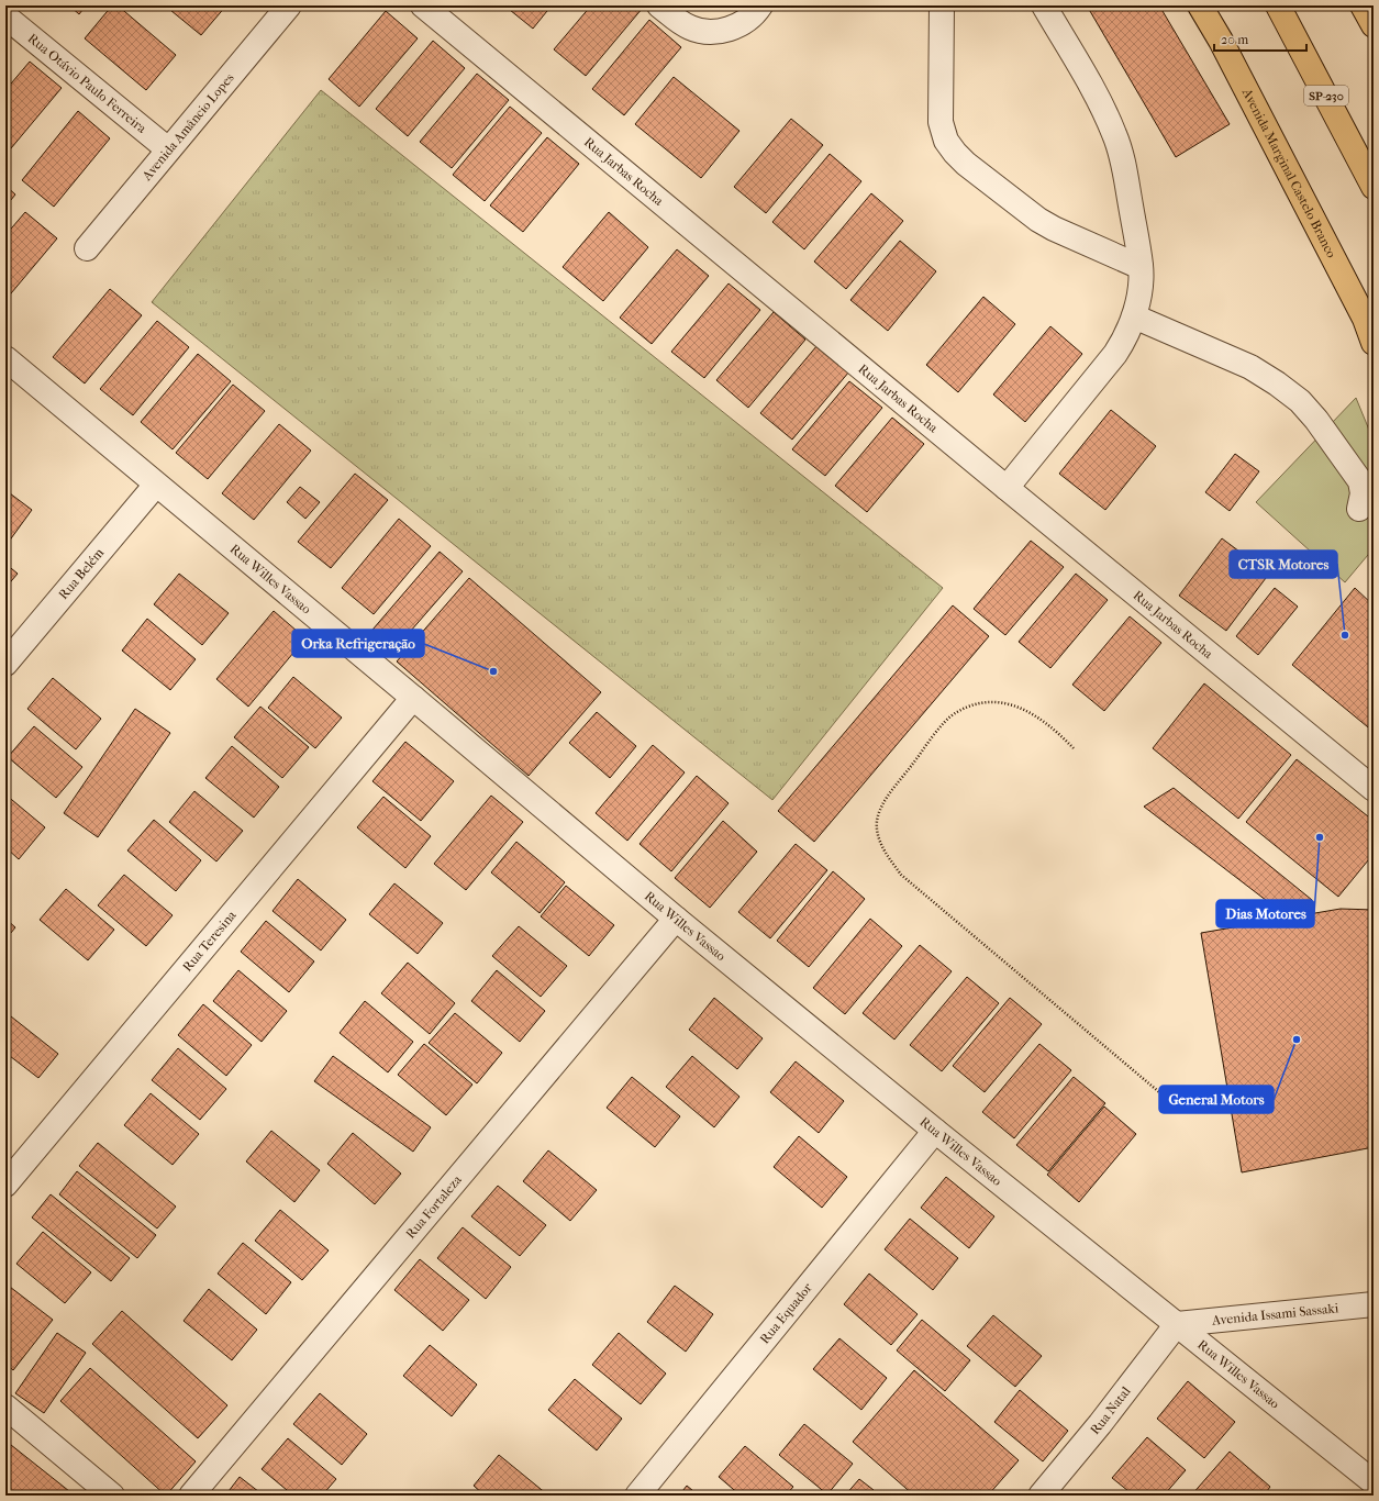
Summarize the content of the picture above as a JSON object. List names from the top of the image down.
{
  "streets": {
    "main road": ["SP-230", "Avenida Marginal Castelo Branco"],
    "street": [
      "Rua Otávio Paulo Ferreira",
      "Avenida Amâncio Lopes",
      "Rua Jarbas Rocha",
      "Rua Belém",
      "Rua Willes Vassao",
      "Rua Teresina",
      "Rua Fortaleza",
      "Rua Equador",
      "Avenida Issami Sassaki",
      "Rua Natal"
    ]
  },
  "crossings": [
    ["Rua Otávio Paulo Ferreira", "Avenida Amâncio Lopes"],
    ["Rua Belém", "Rua Willes Vassao"],
    ["Rua Willes Vassao", "Rua Teresina"],
    ["Rua Willes Vassao", "Rua Fortaleza"],
    ["Rua Willes Vassao", "Rua Equador"],
    ["Rua Willes Vassao", "Avenida Issami Sassaki"],
    ["Rua Willes Vassao", "Rua Natal"],
    ["Avenida Issami Sassaki", "Rua Natal"]
  ],
  "places": [
    "CTSR Motores",
    "Orka Refrigeração",
    "Dias Motores",
    "General Motors"
  ],
  "scale_bar": "20 m"
}
